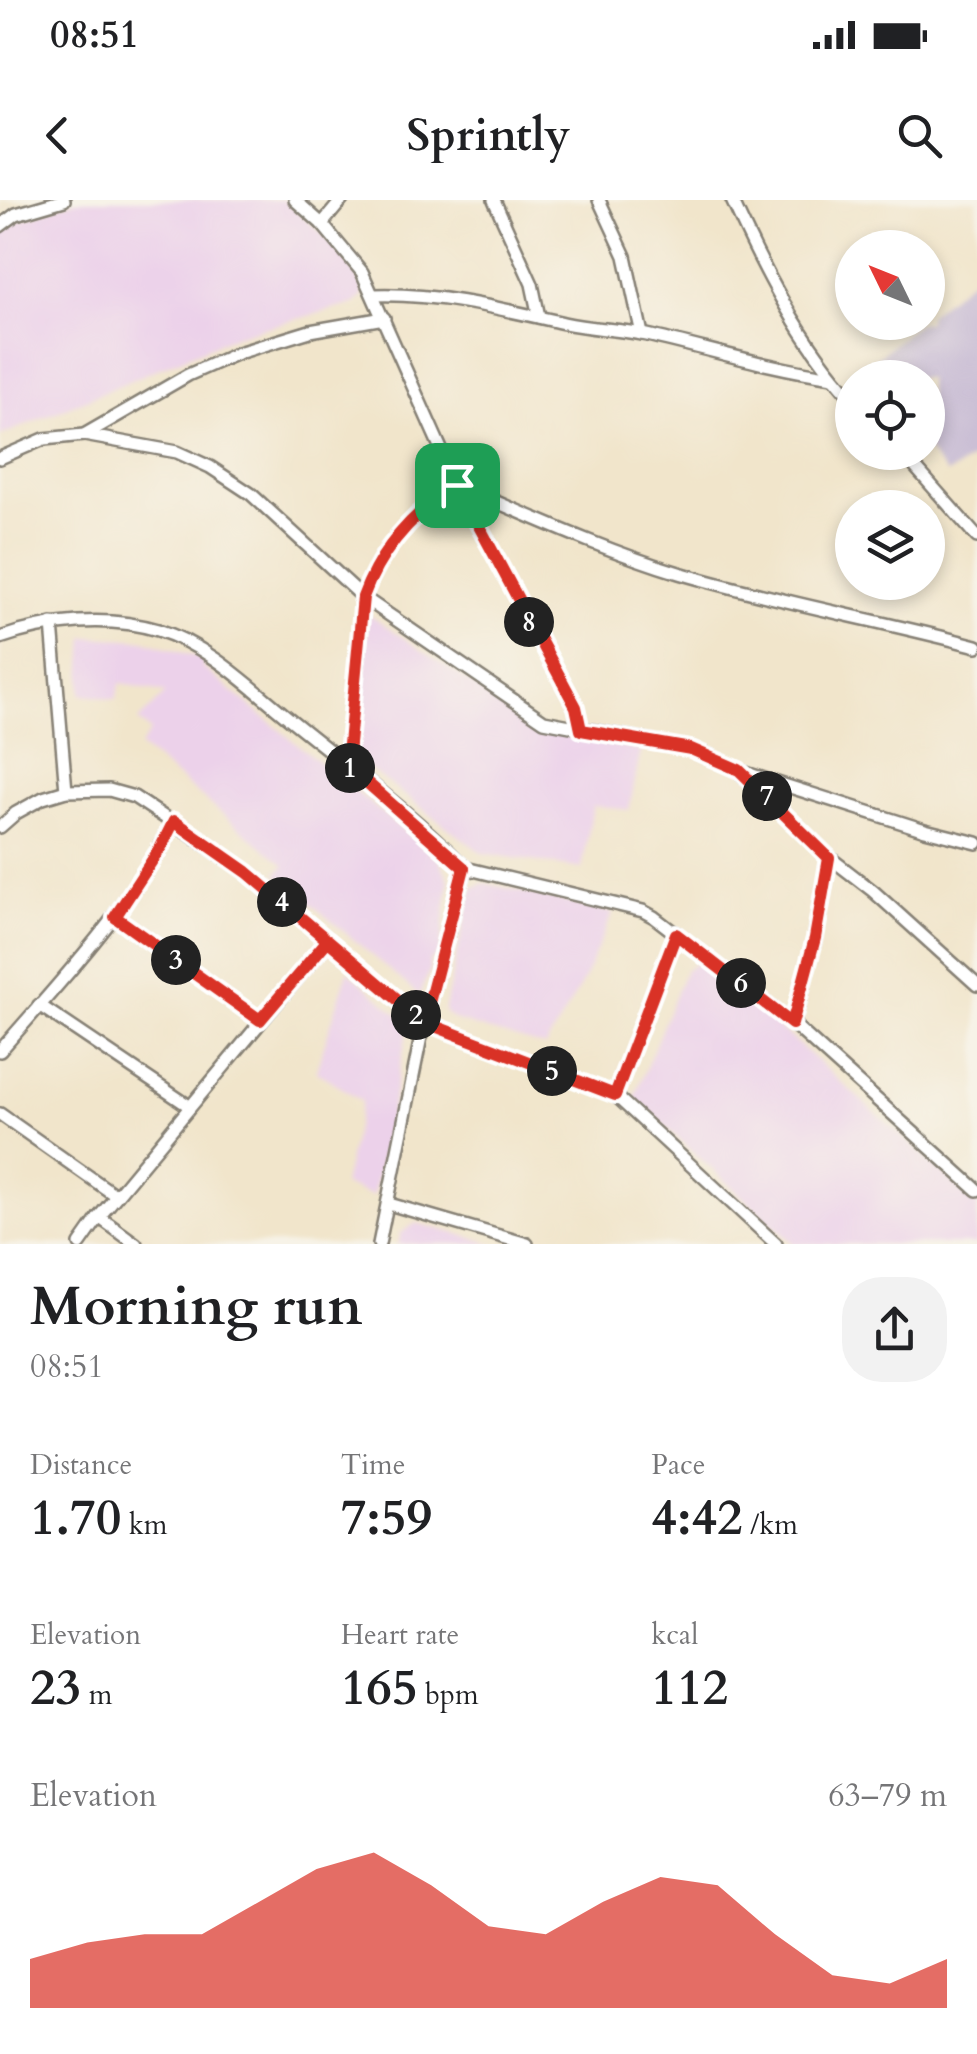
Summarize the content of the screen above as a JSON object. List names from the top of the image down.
{
  "north": "top left",
  "page": {
    "status": "08:51",
    "header": "Sprintly",
    "pins": [
      "8",
      "1",
      "7",
      "4",
      "3",
      "6",
      "2",
      "5"
    ],
    "heading": ["Morning run", "08:51"],
    "stats": [
      ["Distance", "1.70 km"],
      ["Time", "7:59"],
      ["Pace", "4:42 /km"],
      ["Elevation", "23 m"],
      ["Heart rate", "165 bpm"],
      ["kcal", "112"]
    ],
    "chart": ["Elevation", "63–79 m"]
  }
}
